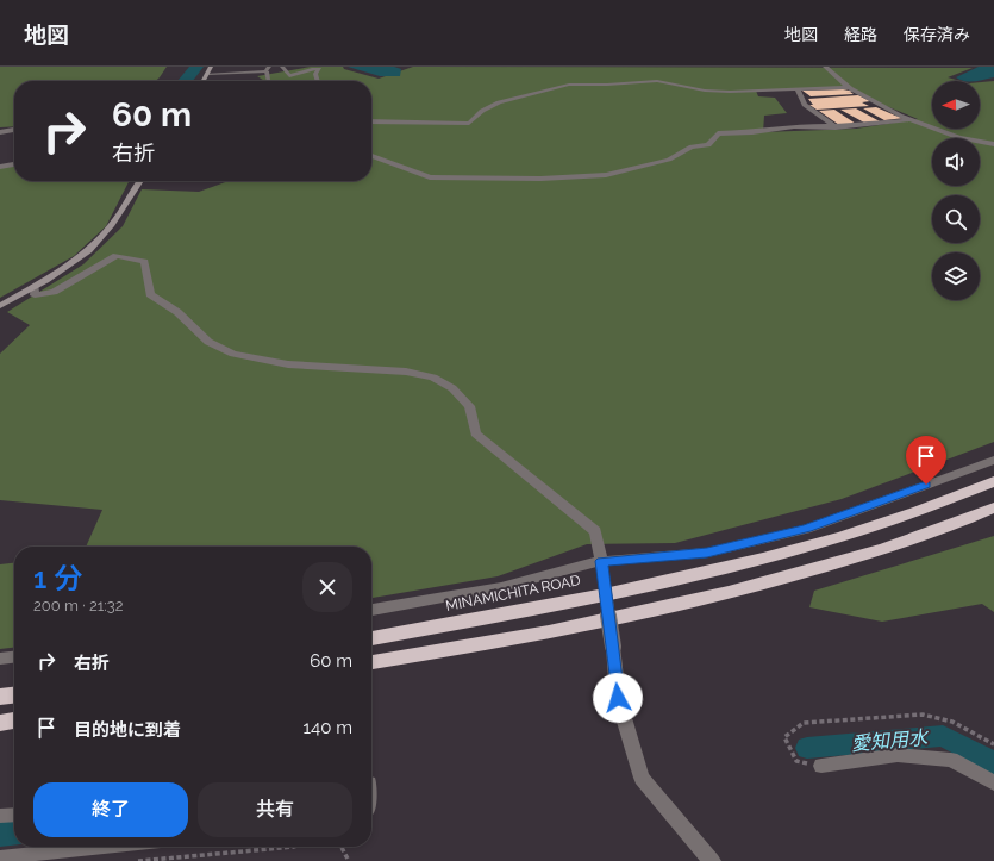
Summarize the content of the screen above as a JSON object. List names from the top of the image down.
{
  "streets": {
    "highway": ["MINAMICHITA ROAD"]
  },
  "water": ["愛知用水"],
  "north": "left",
  "page": {
    "header": "地図",
    "nav": ["地図", "経路", "保存済み"],
    "turn": ["60 m", "右折"],
    "heading": ["1 分", "200 m · 21:32"],
    "list": [
      {
        "name": "右折",
        "value": "60 m"
      },
      {
        "name": "目的地に到着",
        "value": "140 m"
      }
    ],
    "buttons": ["終了", "共有"]
  }
}
